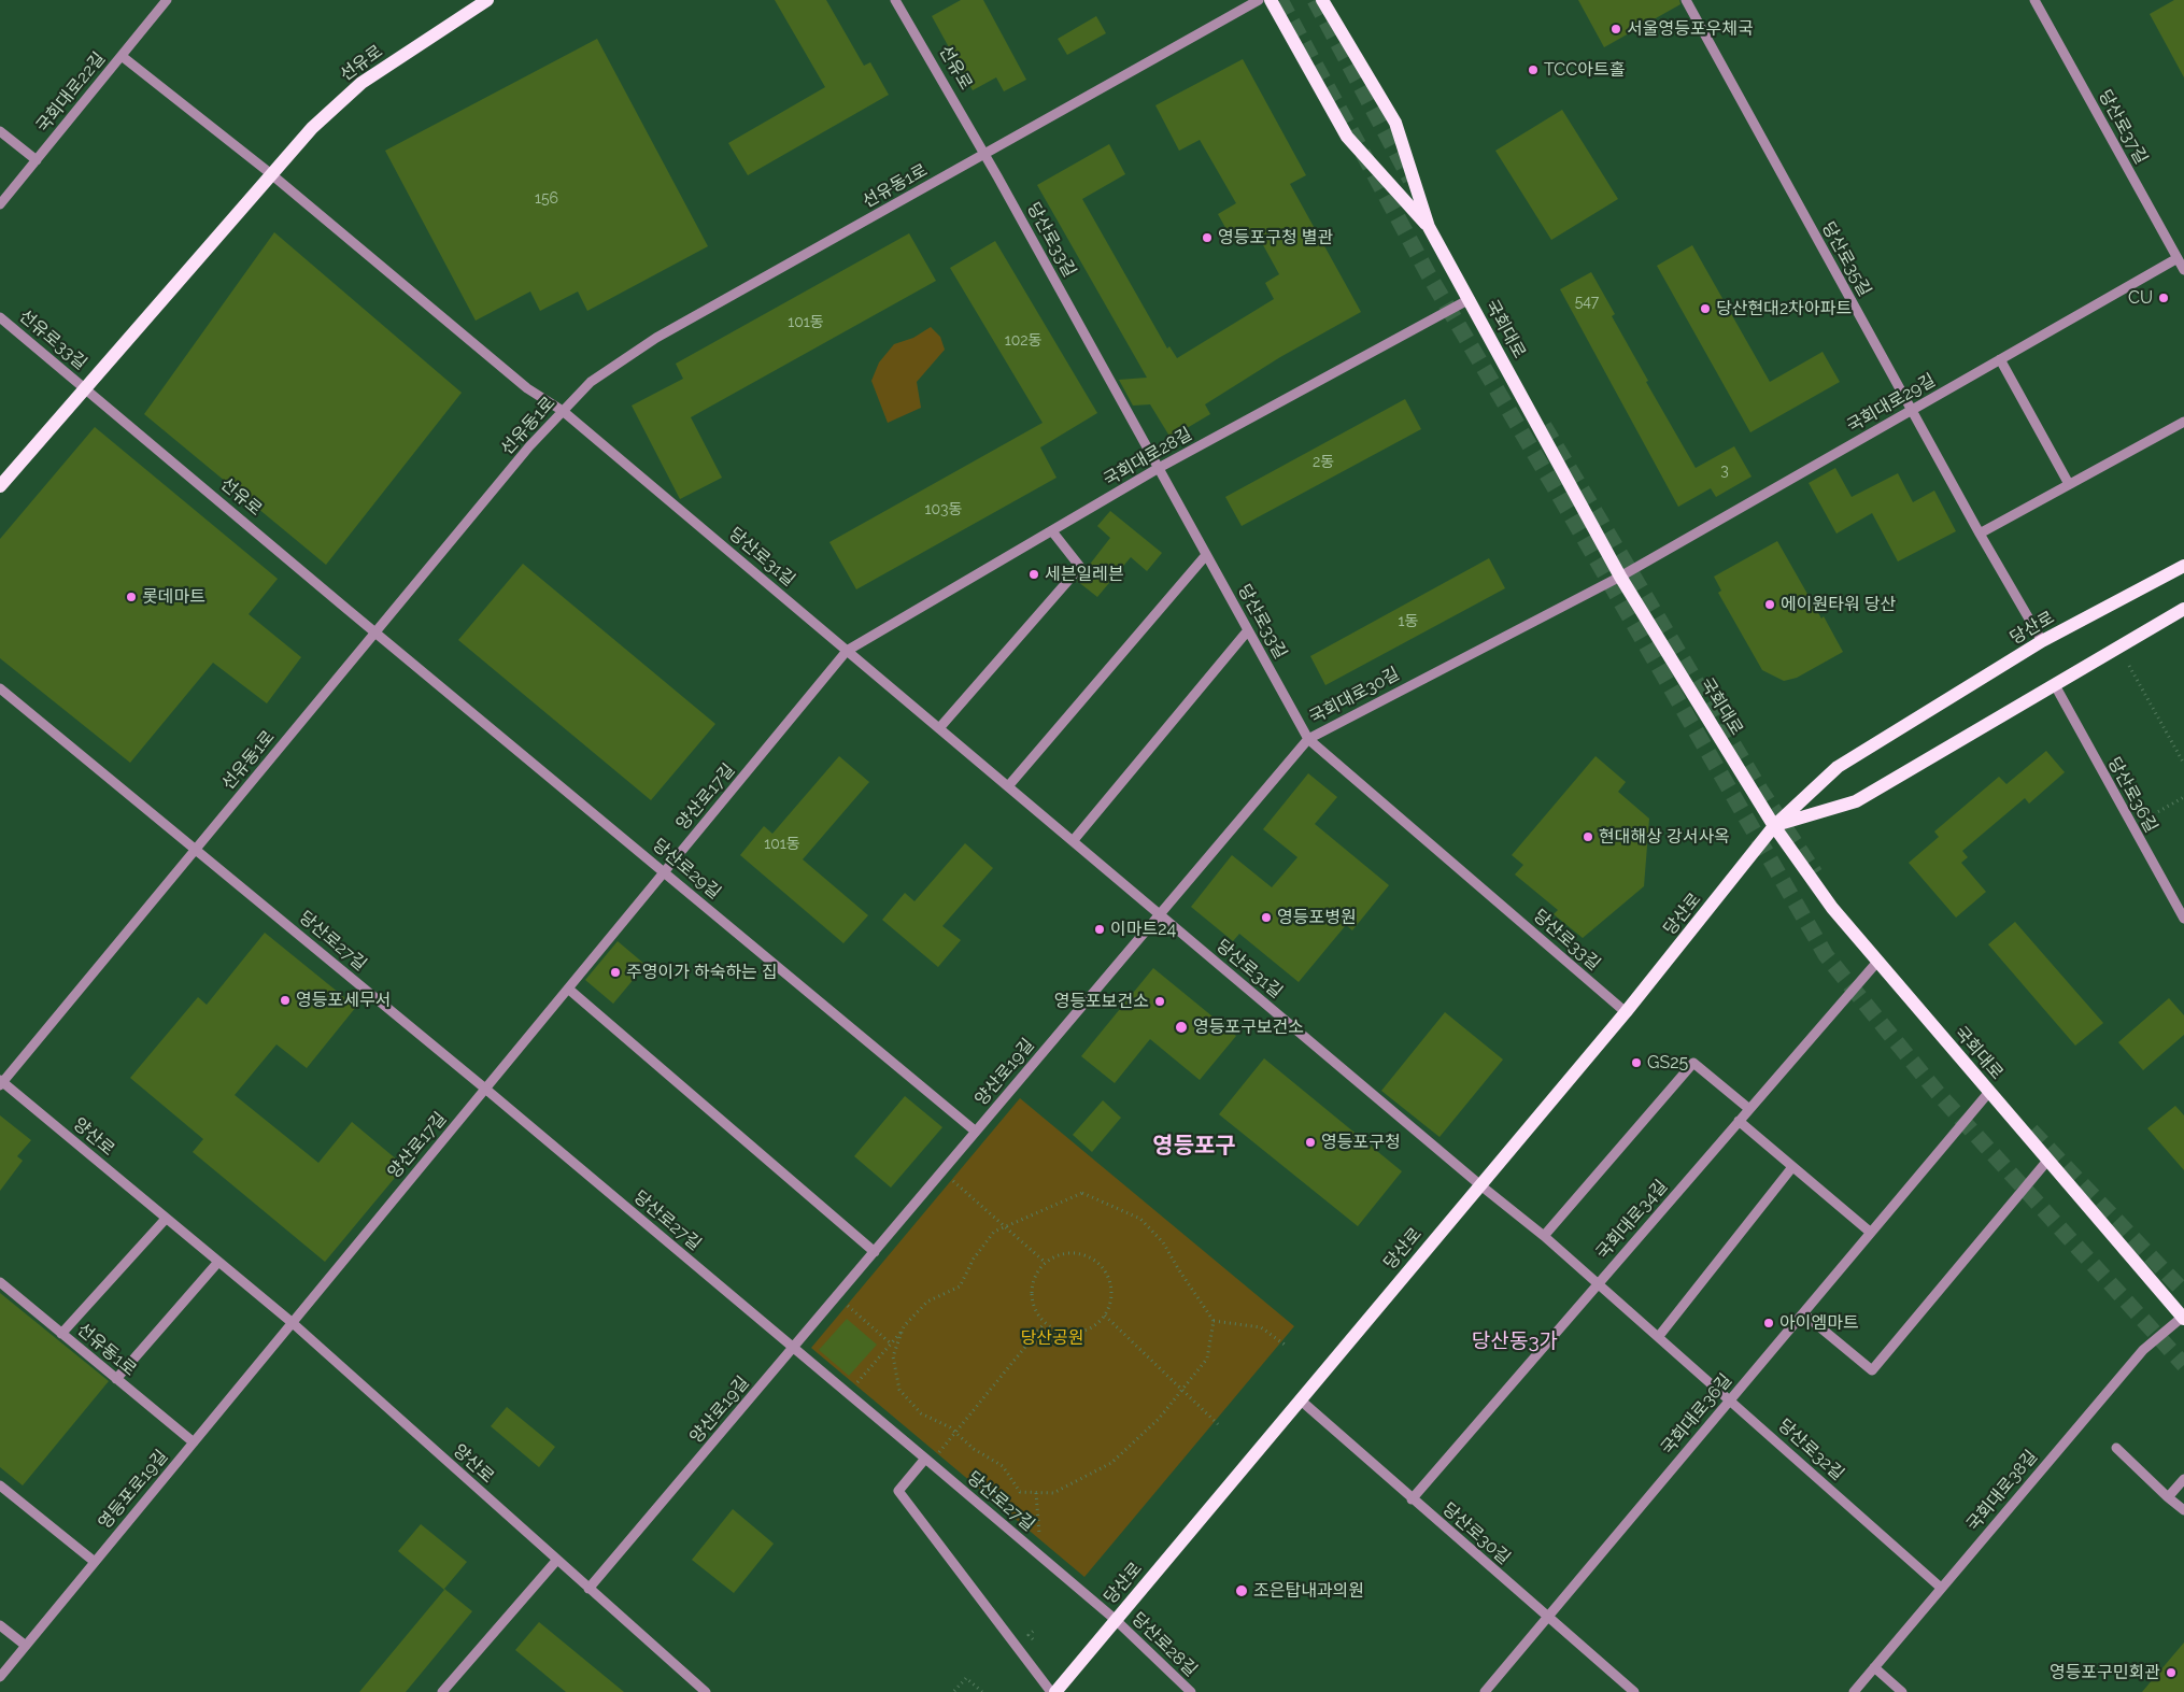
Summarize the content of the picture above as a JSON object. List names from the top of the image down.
{
  "streets": {
    "main road": ["선유로", "국회대로", "당산로"],
    "street": [
      "국회대로22길",
      "당산로37길",
      "선유동1로",
      "당산로33길",
      "당산로35길",
      "선유로33길",
      "국회대로29길",
      "국회대로28길",
      "당산로31길",
      "국회대로30길",
      "당산로36길",
      "양산로17길",
      "당산로29길",
      "당산로27길",
      "양산로19길",
      "양산로",
      "국회대로34길",
      "국회대로36길",
      "당산로32길",
      "영등포로19길",
      "국회대로38길",
      "당산로30길",
      "당산로28길"
    ]
  },
  "crossings": [
    ["선유로", "선유동1로"],
    ["선유로", "당산로33길"],
    ["선유로", "선유로33길"],
    ["선유로", "당산로29길"],
    ["당산로37길", "국회대로29길"],
    ["선유동1로", "당산로33길"],
    ["선유동1로", "당산로31길"],
    ["선유동1로", "당산로29길"],
    ["선유동1로", "당산로27길"],
    ["선유동1로", "양산로"],
    ["선유동1로", "영등포로19길"],
    ["당산로33길", "국회대로28길"],
    ["당산로33길", "당산로"],
    ["당산로33길", "국회대로30길"],
    ["당산로35길", "국회대로29길"],
    ["당산로35길", "당산로"],
    ["국회대로", "국회대로29길"],
    ["국회대로", "국회대로28길"],
    ["국회대로", "당산로"],
    ["국회대로", "국회대로30길"],
    ["국회대로", "국회대로34길"],
    ["국회대로", "국회대로36길"],
    ["국회대로", "국회대로38길"],
    ["국회대로29길", "국회대로30길"],
    ["국회대로28길", "당산로31길"],
    ["국회대로28길", "양산로17길"],
    ["당산로31길", "당산로"],
    ["당산로31길", "국회대로30길"],
    ["당산로31길", "양산로17길"],
    ["당산로31길", "양산로19길"],
    ["당산로31길", "당산로32길"],
    ["당산로", "당산로27길"],
    ["당산로", "당산로32길"],
    ["당산로", "당산로30길"],
    ["당산로", "당산로28길"],
    ["국회대로30길", "양산로19길"],
    ["양산로17길", "당산로29길"],
    ["양산로17길", "당산로27길"],
    ["양산로17길", "양산로"],
    ["양산로17길", "영등포로19길"],
    ["당산로29길", "양산로19길"],
    ["당산로27길", "양산로19길"],
    ["당산로27길", "당산로28길"],
    ["양산로19길", "양산로"],
    ["양산로", "영등포로19길"],
    ["국회대로34길", "당산로32길"],
    ["국회대로34길", "당산로30길"],
    ["국회대로36길", "당산로32길"],
    ["국회대로36길", "당산로30길"],
    ["당산로32길", "국회대로38길"]
  ],
  "districts": ["영등포구", "당산동3가"],
  "parks": ["당산공원"],
  "places": [
    "서울영등포우체국",
    "TCC아트홀",
    "영등포구청 별관",
    "CU",
    "당산현대2차아파트",
    "세븐일레븐",
    "롯데마트",
    "에이원타워 당산",
    "현대해상 강서사옥",
    "영등포병원",
    "이마트24",
    "주영이가 하숙하는 집",
    "영등포세무서",
    "영등포보건소",
    "영등포구보건소",
    "GS25",
    "영등포구청",
    "아이엠마트",
    "조은탑내과의원",
    "영등포구민회관"
  ],
  "house_numbers": [
    "156",
    "547",
    "101동",
    "102동",
    "2동",
    "3",
    "103동",
    "1동",
    "101동"
  ]
}
